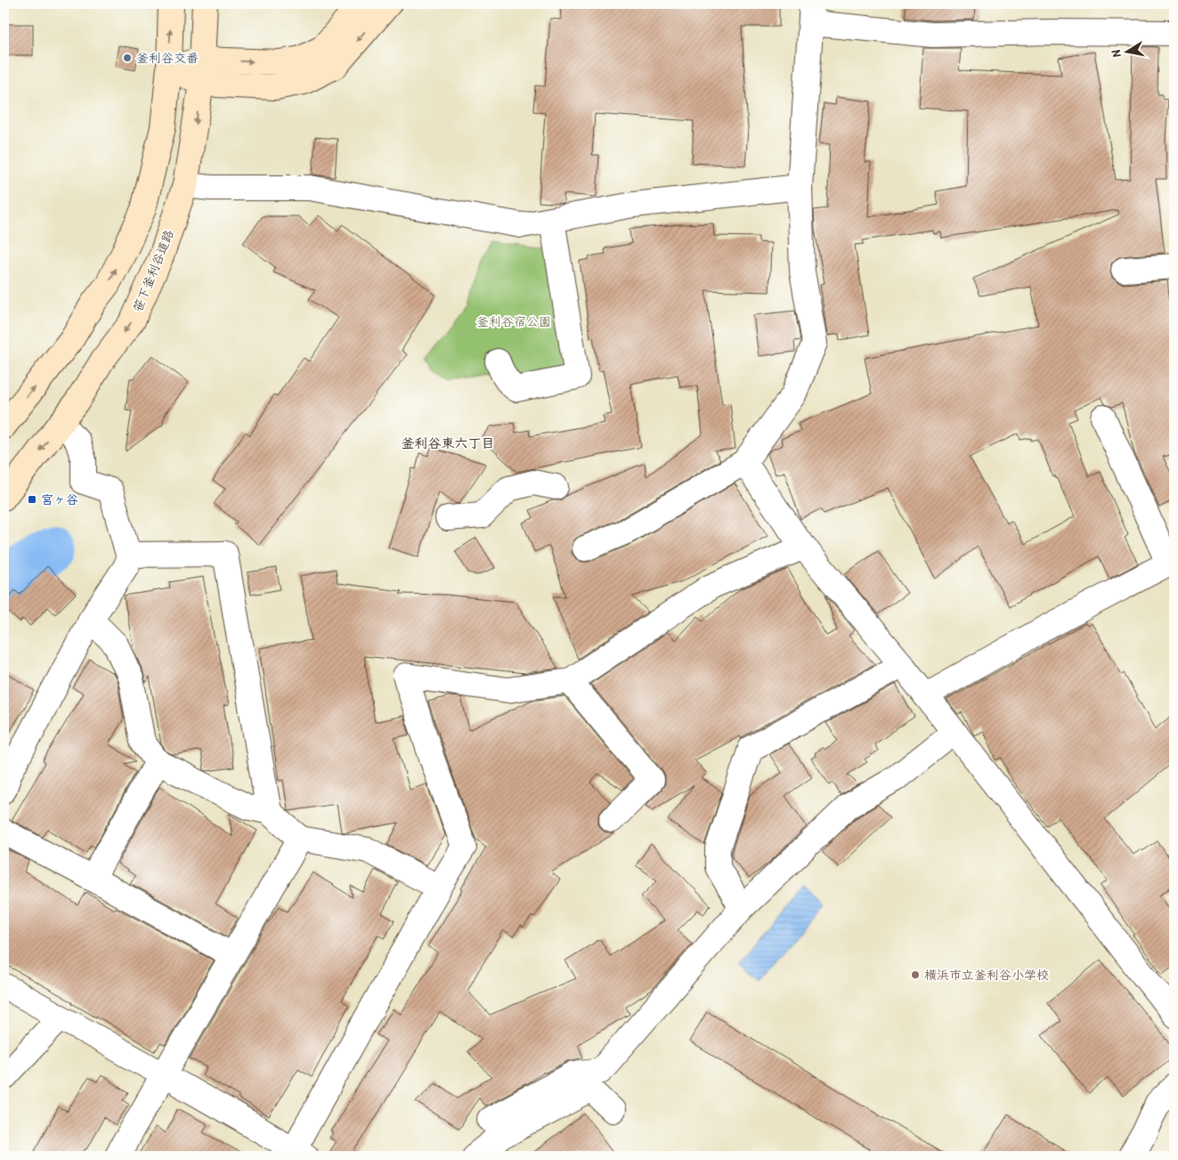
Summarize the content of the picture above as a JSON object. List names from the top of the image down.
{
  "streets": {
    "street": ["笹下釜利谷道路"]
  },
  "districts": ["釜利谷東六丁目"],
  "parks": ["釜利谷宿公園"],
  "places": {
    "other": ["釜利谷交番", "横浜市立釜利谷小学校"],
    "transit": ["宮ヶ谷"]
  },
  "north": "left"
}
